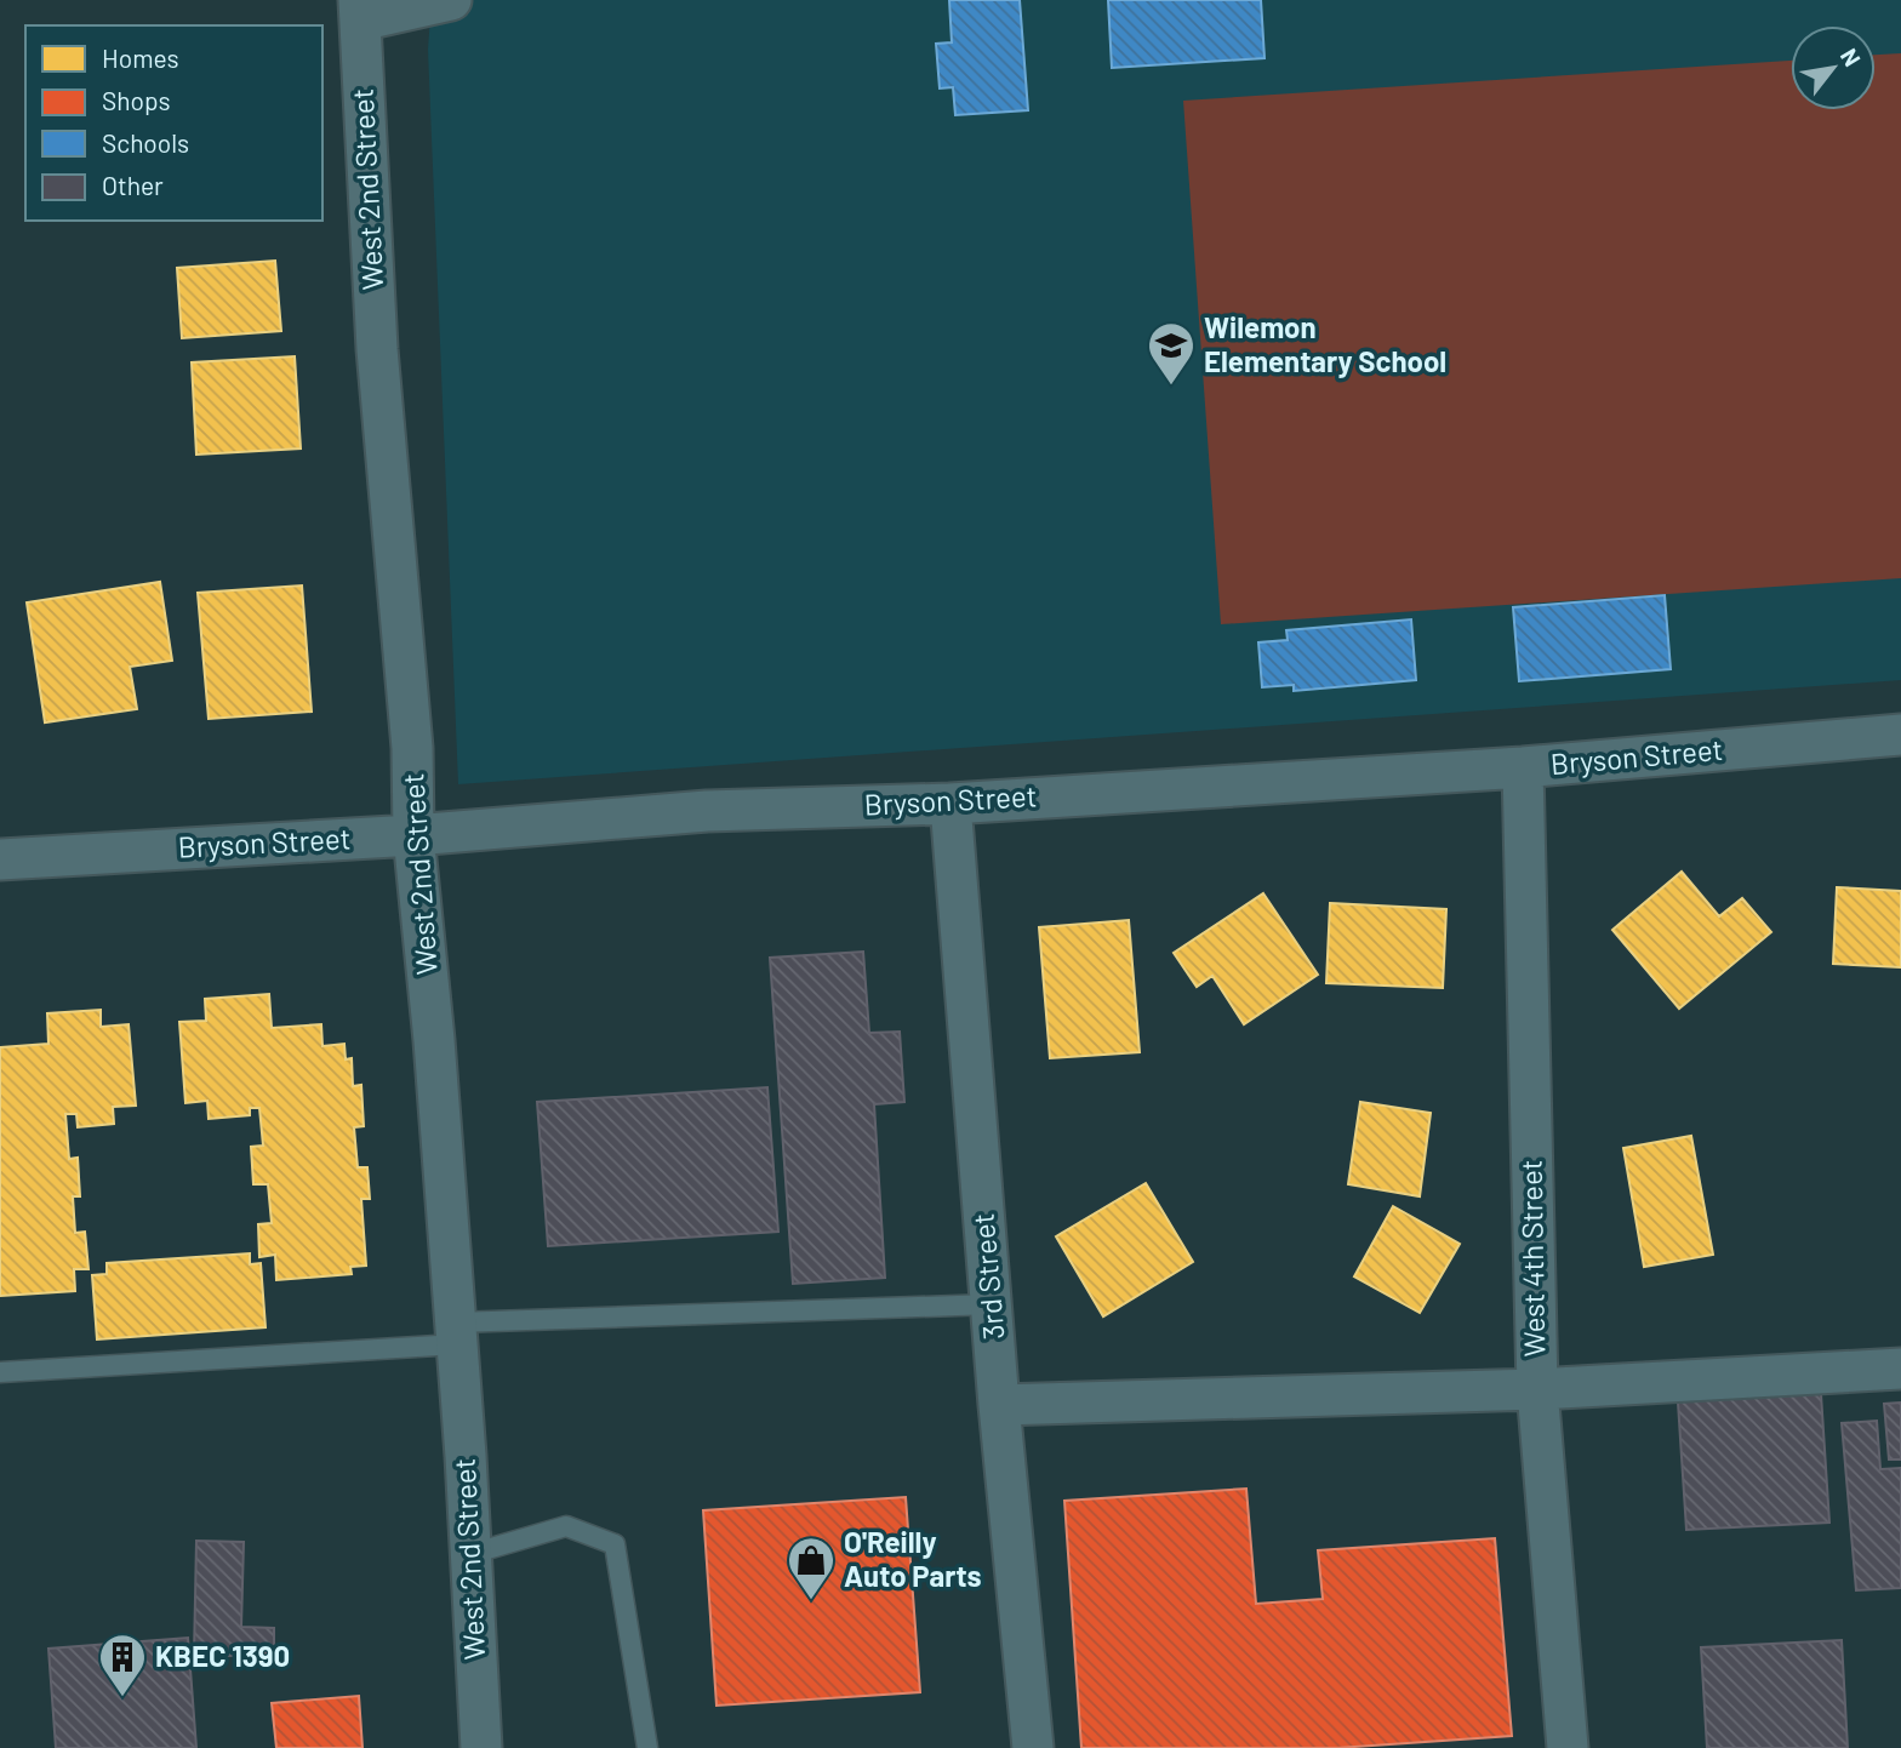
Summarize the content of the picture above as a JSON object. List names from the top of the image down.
{
  "streets": {
    "street": [
      "West 2nd Street",
      "Bryson Street",
      "West 4th Street",
      "3rd Street"
    ]
  },
  "crossings": [
    ["West 2nd Street", "Bryson Street"],
    ["Bryson Street", "West 4th Street"],
    ["Bryson Street", "3rd Street"]
  ],
  "places": {
    "school or university": ["Wilemon Elementary School"],
    "shop": ["O'Reilly Auto Parts"],
    "building": ["KBEC 1390"]
  },
  "legend": [
    "Homes",
    "Shops",
    "Schools",
    "Other"
  ],
  "north": "top right"
}
